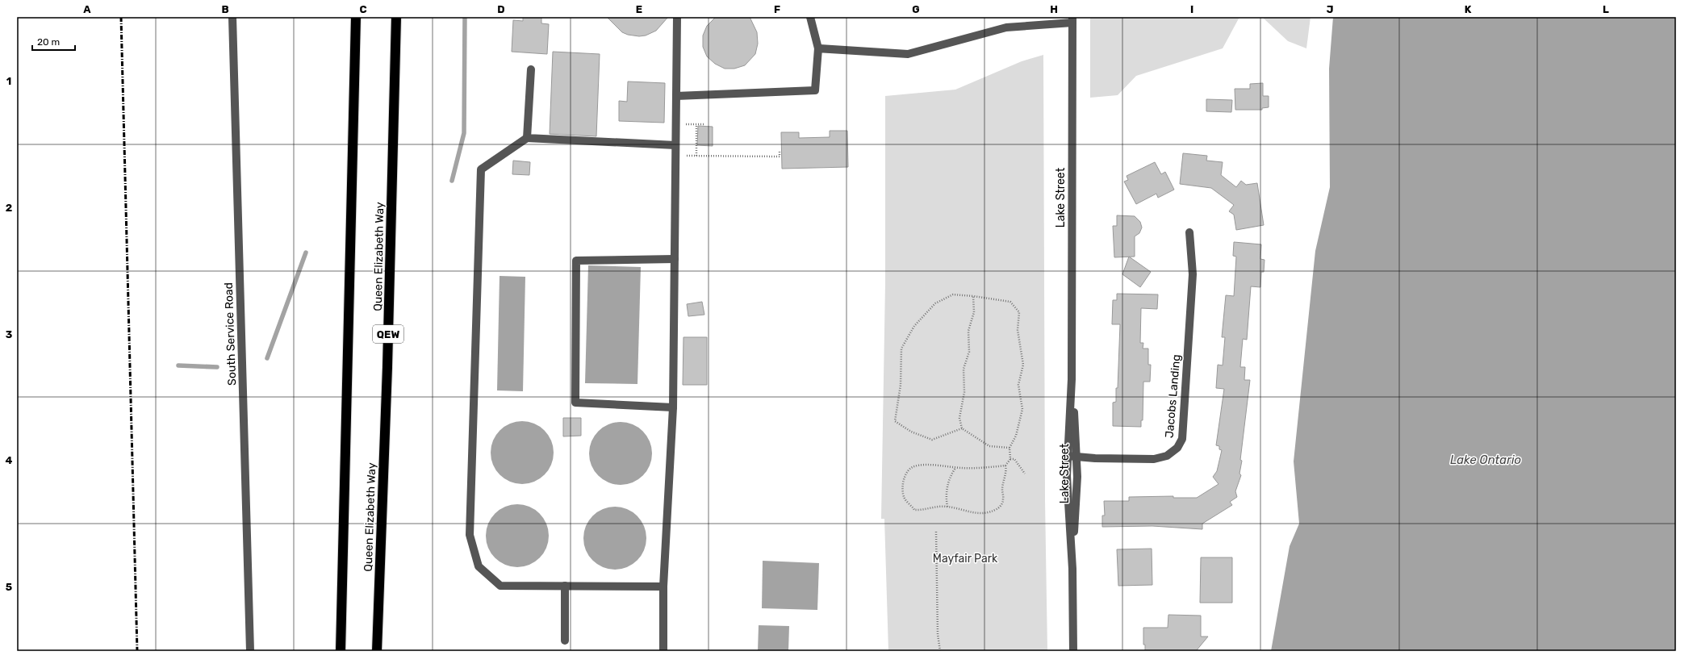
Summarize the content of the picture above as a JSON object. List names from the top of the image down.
{
  "streets": {
    "highway": ["Queen Elizabeth Way", "QEW"],
    "street": ["Lake Street", "South Service Road", "Jacobs Landing"]
  },
  "crossings": [
    ["Lake Street", "Jacobs Landing"]
  ],
  "water": ["Lake Ontario"],
  "parks": ["Mayfair Park"],
  "scale_bar": "20 m",
  "grid": {
    "columns": [
      "A",
      "B",
      "C",
      "D",
      "E",
      "F",
      "G",
      "H",
      "I",
      "J",
      "K",
      "L"
    ],
    "rows": [
      "1",
      "2",
      "3",
      "4",
      "5"
    ]
  }
}
